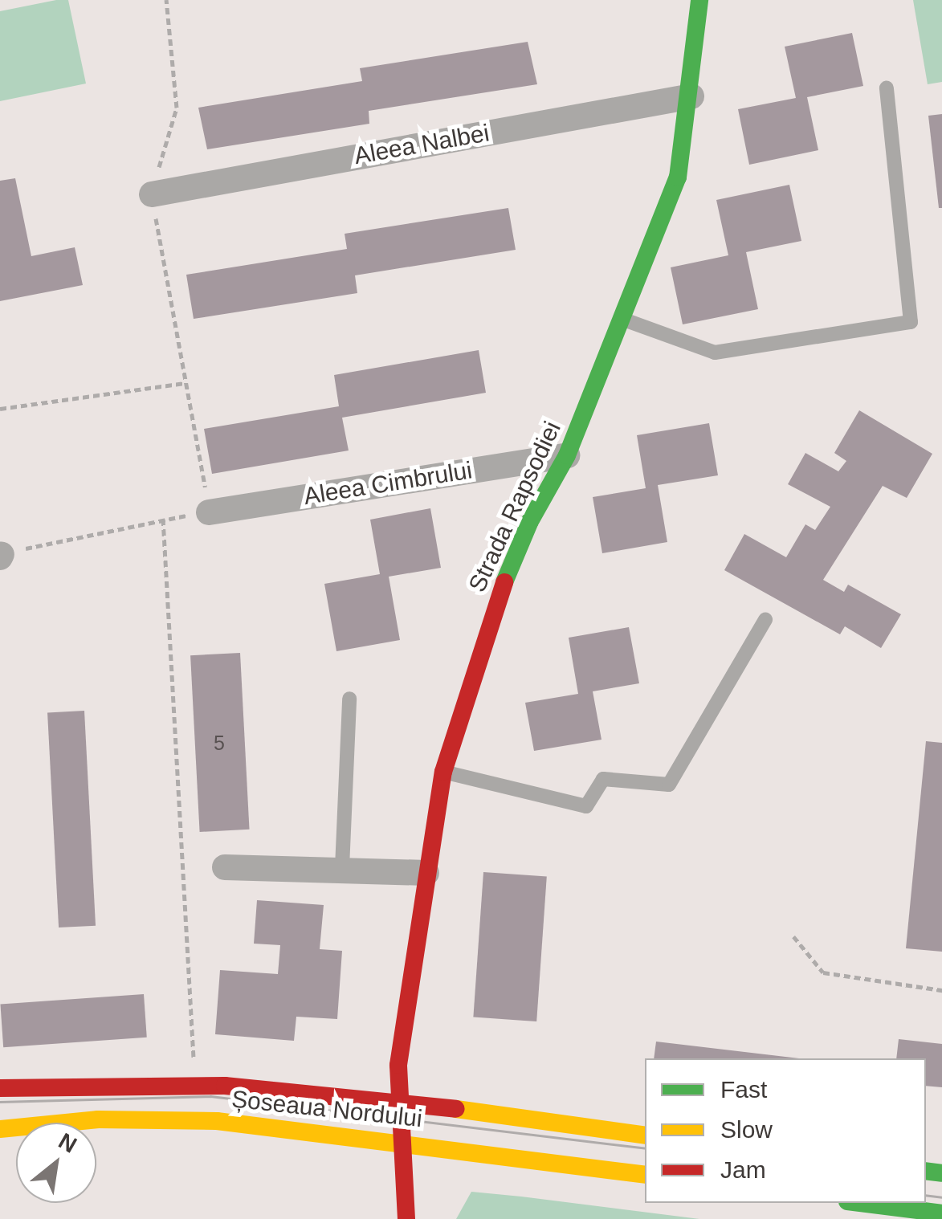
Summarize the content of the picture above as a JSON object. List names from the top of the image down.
{
  "streets": {
    "main road": ["Strada Rapsodiei", "Șoseaua Nordului"],
    "street": ["Aleea Nalbei", "Aleea Cimbrului"]
  },
  "crossings": [
    ["Aleea Nalbei", "Strada Rapsodiei"],
    ["Aleea Cimbrului", "Strada Rapsodiei"],
    ["Strada Rapsodiei", "Șoseaua Nordului"]
  ],
  "house_numbers": ["5"],
  "legend": ["Fast", "Slow", "Jam"],
  "north": "top right"
}
